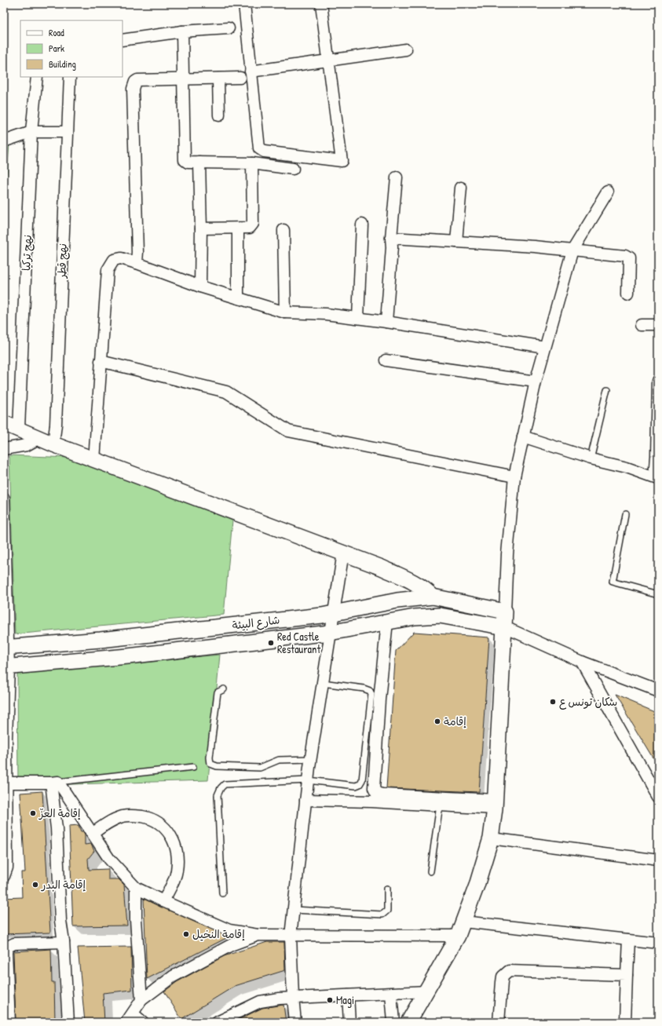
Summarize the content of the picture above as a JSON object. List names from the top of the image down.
{
  "streets": {
    "street": ["نهج تركيا", "نهج قطر", "شارع البيئة"]
  },
  "places": [
    "Red Castle Restaurant",
    "سكان تونس ع",
    "إقامة",
    "إقامة العزّ",
    "إقامة البدر",
    "إقامة النخيل",
    "Magi"
  ],
  "legend": ["Road", "Park", "Building"]
}
